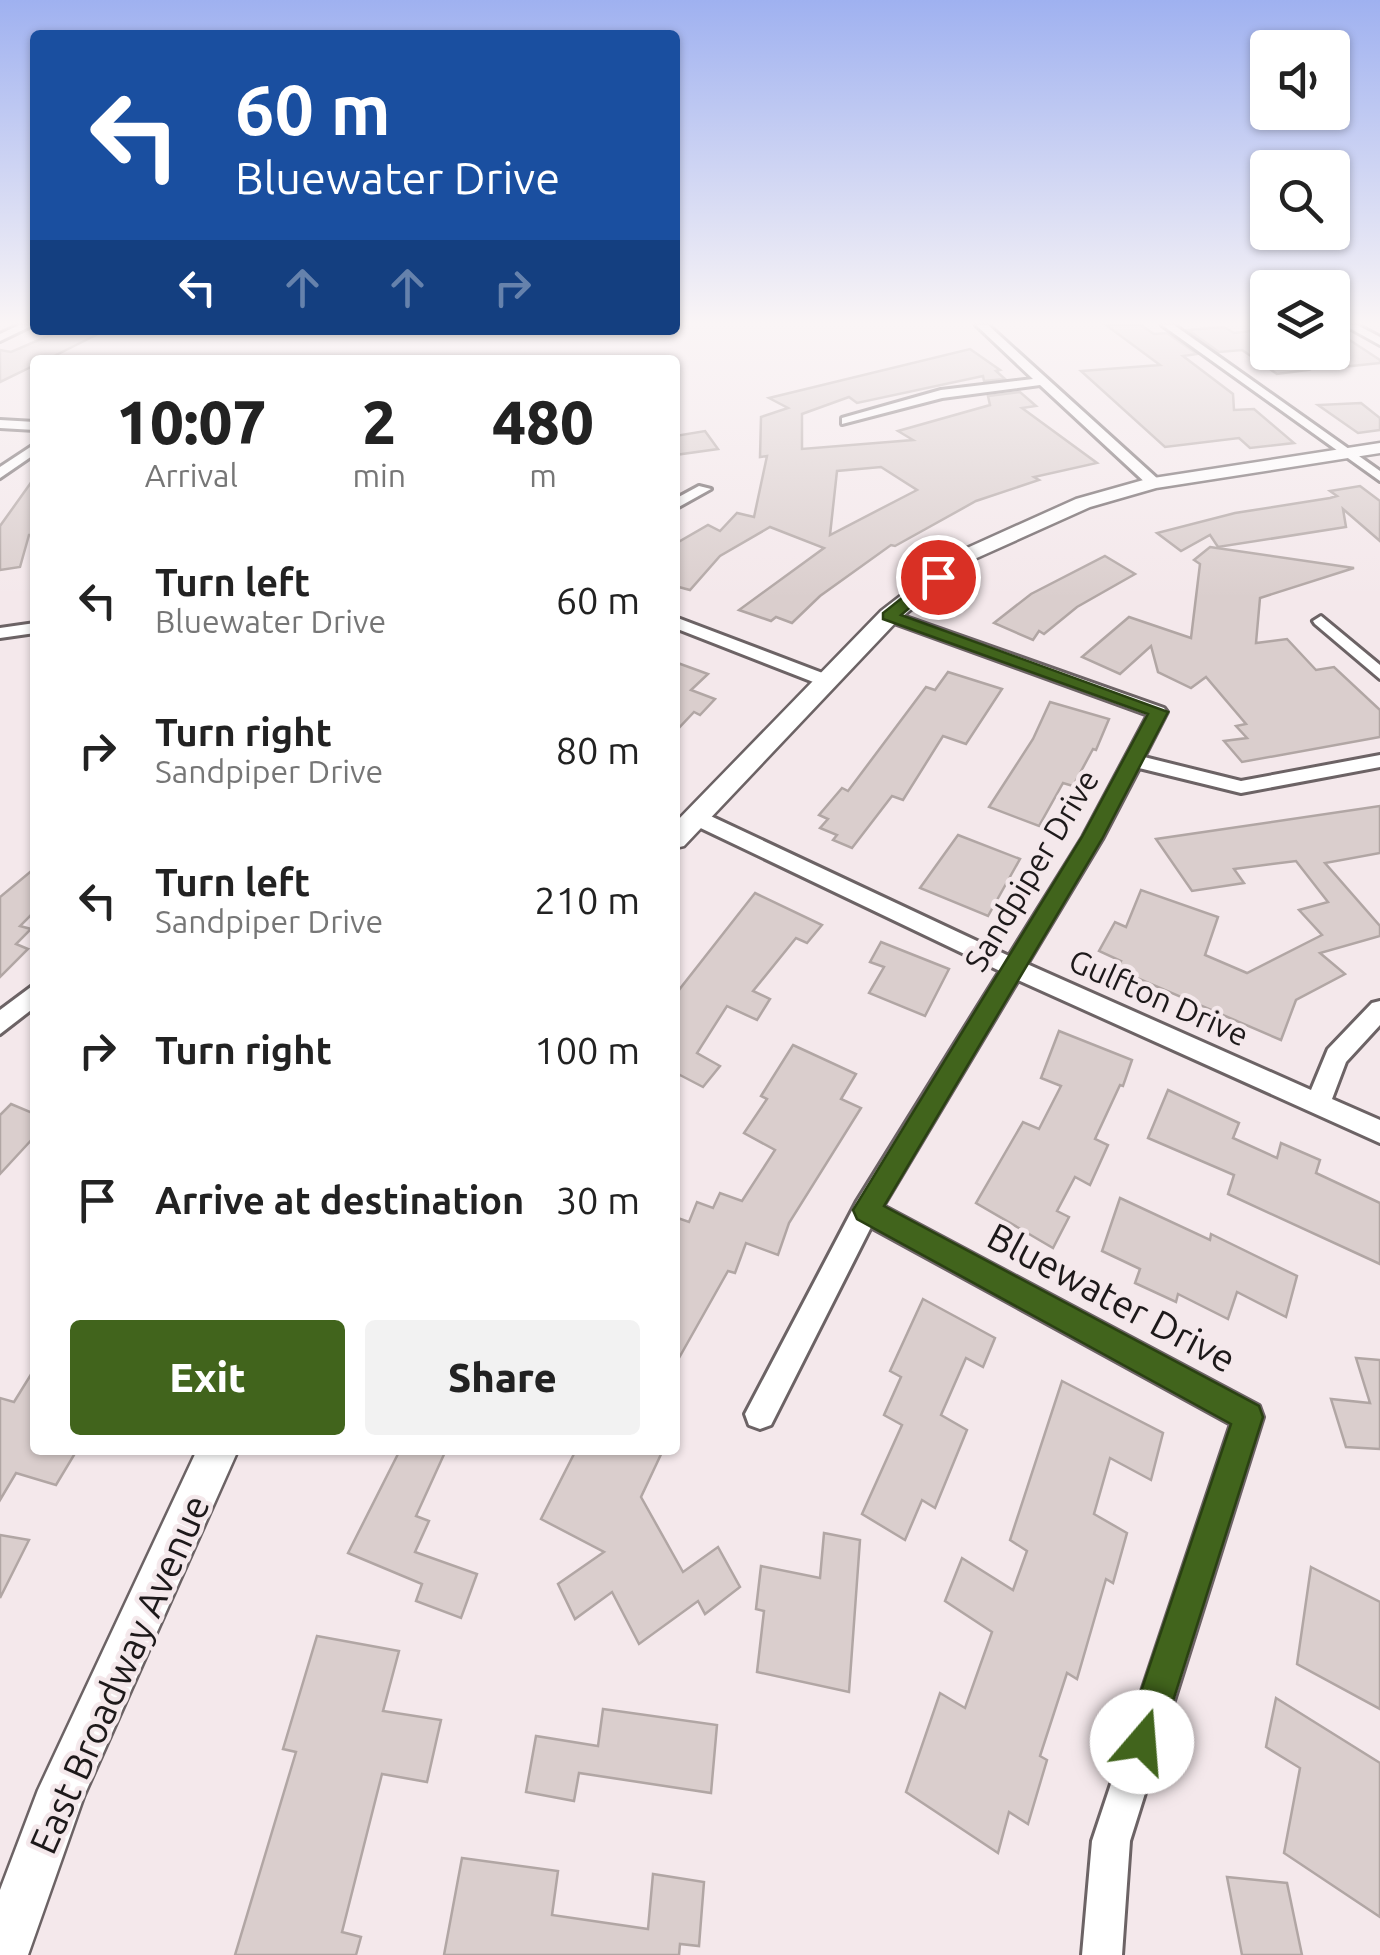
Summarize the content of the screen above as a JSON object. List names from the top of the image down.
{
  "streets": {
    "street": [
      "Sandpiper Drive",
      "Gulfton Drive",
      "Bluewater Drive",
      "East Broadway Avenue"
    ]
  },
  "crossings": [
    ["Sandpiper Drive", "Gulfton Drive"],
    ["Sandpiper Drive", "Bluewater Drive"]
  ],
  "page": {
    "turn": ["60 m", "Bluewater Drive"],
    "eta": [
      "10:07",
      "Arrival",
      "2",
      "min",
      "480",
      "m"
    ],
    "list": [
      {
        "name": "Turn left",
        "note": "Bluewater Drive",
        "value": "60 m"
      },
      {
        "name": "Turn right",
        "note": "Sandpiper Drive",
        "value": "80 m"
      },
      {
        "name": "Turn left",
        "note": "Sandpiper Drive",
        "value": "210 m"
      },
      {
        "name": "Turn right",
        "value": "100 m"
      },
      {
        "name": "Arrive at destination",
        "value": "30 m"
      }
    ],
    "buttons": ["Exit", "Share"]
  }
}
